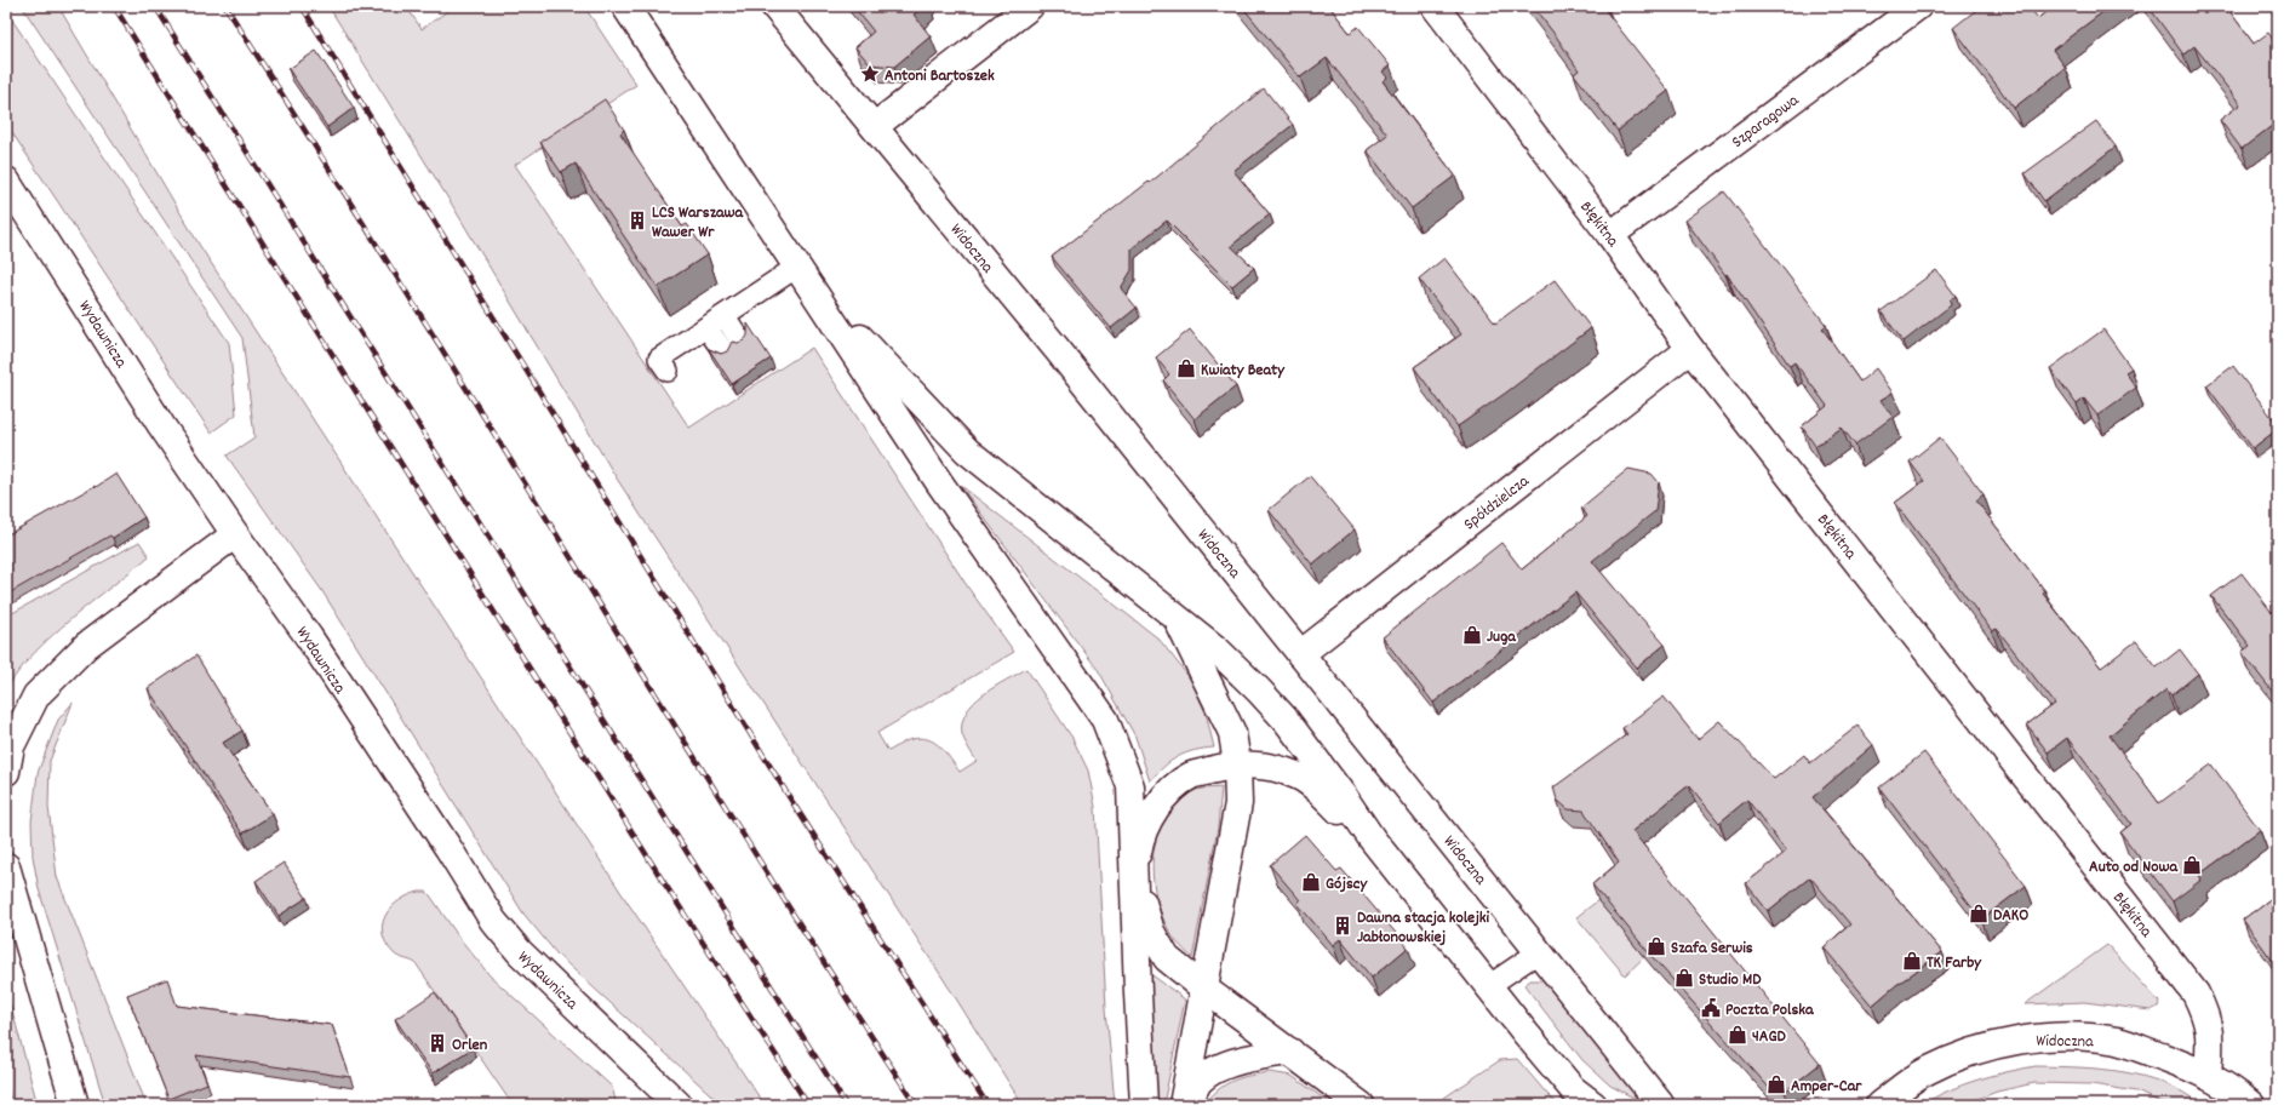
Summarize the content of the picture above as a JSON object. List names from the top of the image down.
{
  "streets": {
    "main road": [
      "Szparagowa",
      "Błękitna",
      "Widoczna",
      "Wydawnicza",
      "Spółdzielcza"
    ]
  },
  "crossings": [
    ["Szparagowa", "Błękitna"],
    ["Błękitna", "Widoczna"],
    ["Błękitna", "Spółdzielcza"],
    ["Widoczna", "Spółdzielcza"]
  ],
  "places": {
    "place": ["Antoni Bartoszek"],
    "building": ["LCS Warszawa Wawer Wr", "Dawna stacja kolejki Jabłonowskiej", "Orlen"],
    "shop": [
      "Kwiaty Beaty",
      "Juga",
      "Auto od Nowa",
      "Gójscy",
      "DAKO",
      "Szafa Serwis",
      "TK Farby",
      "Studio MD",
      "4AGD",
      "Amper-Car"
    ],
    "public building": ["Poczta Polska"]
  }
}
